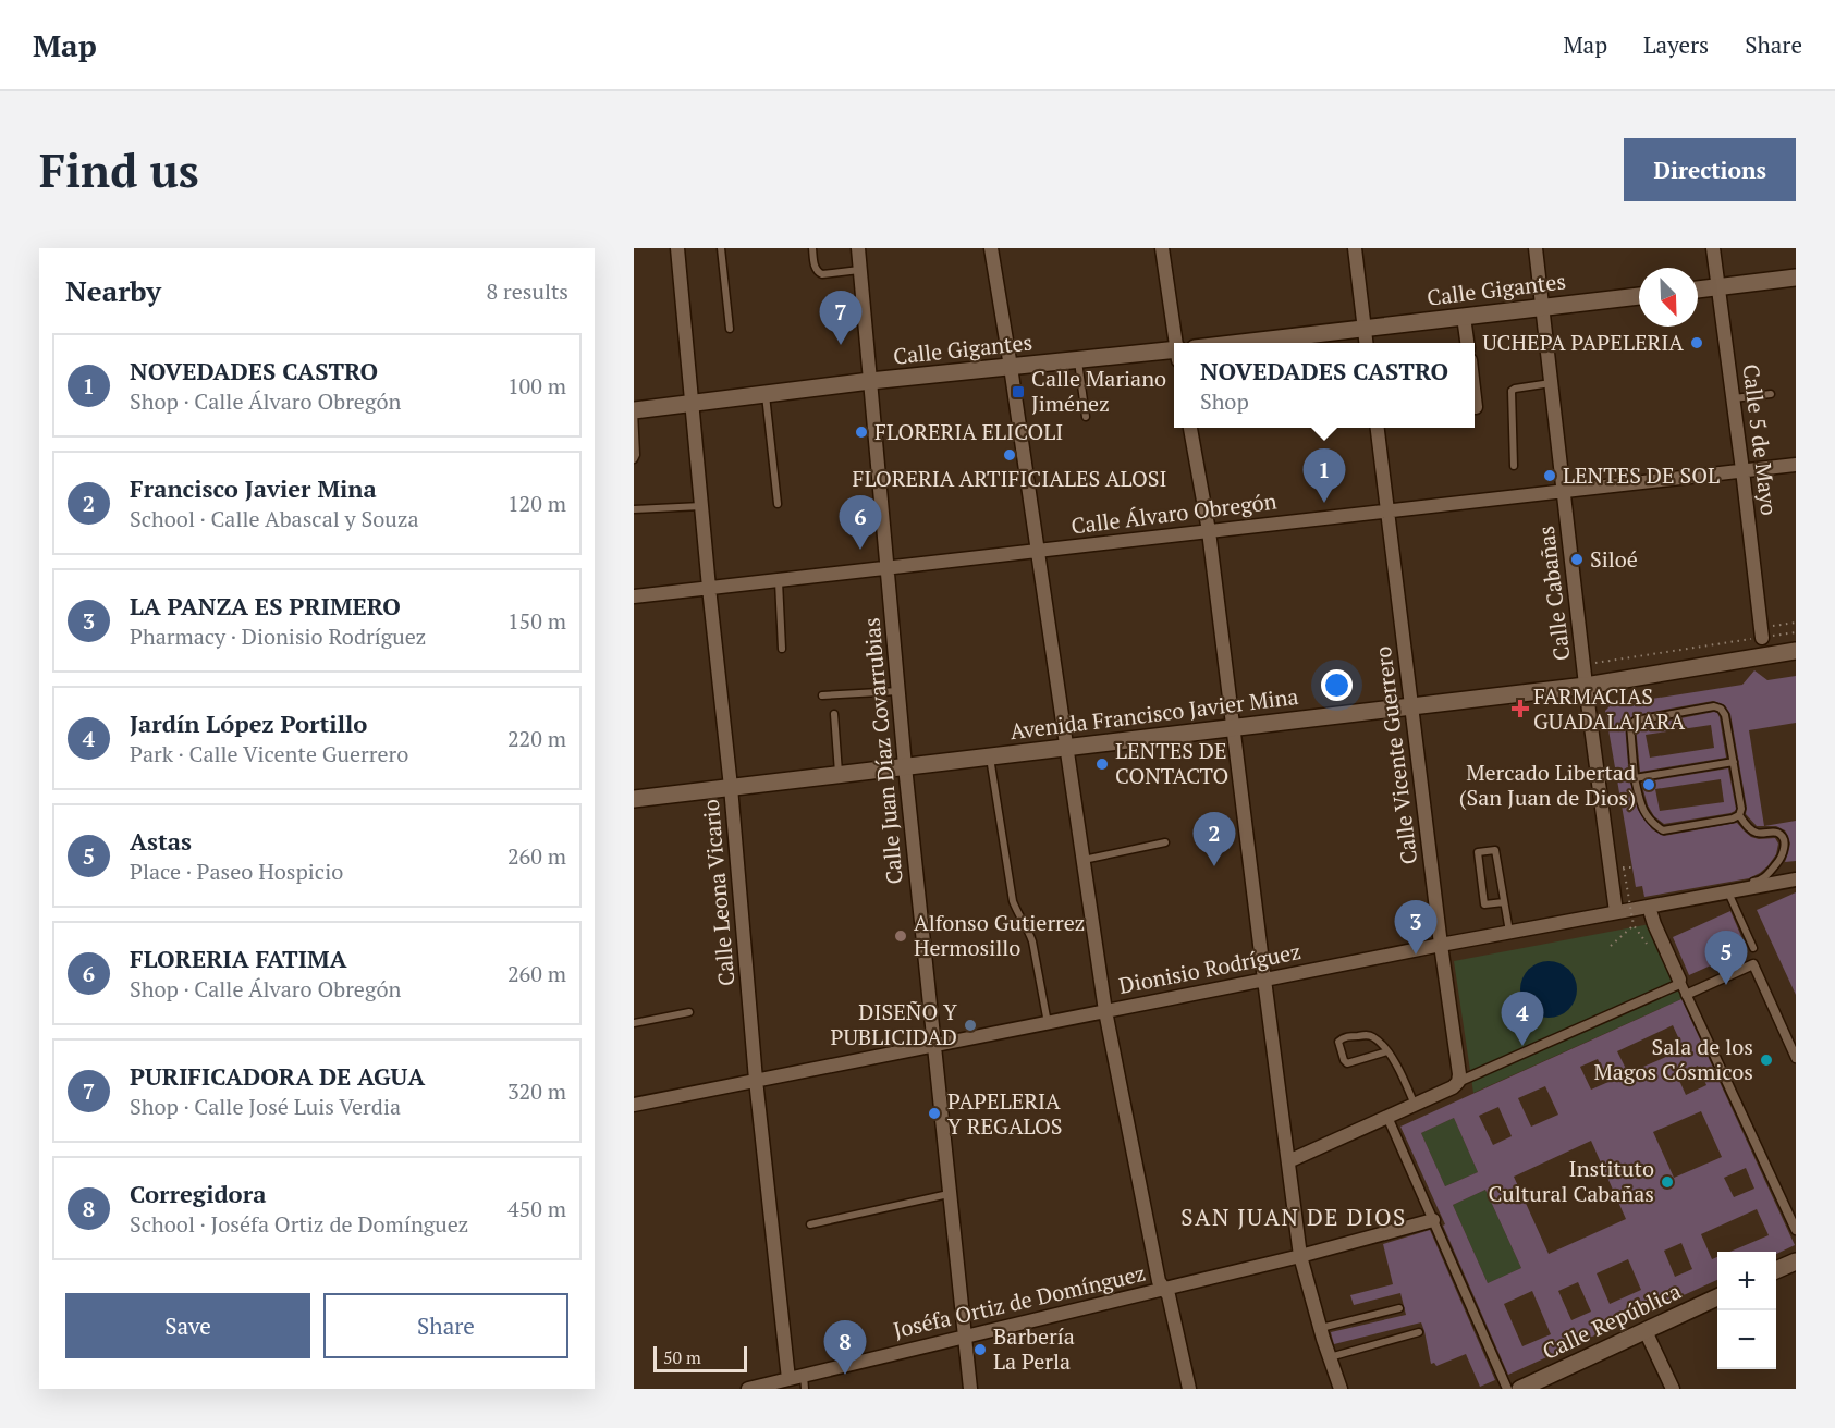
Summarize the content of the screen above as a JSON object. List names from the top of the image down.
{
  "streets": {
    "main road": ["Calle Gigantes", "Avenida Francisco Javier Mina", "Calle República"],
    "street": [
      "Calle 5 de Mayo",
      "Calle Álvaro Obregón",
      "Calle Cabañas",
      "Calle Juan Díaz Covarrubias",
      "Calle Vicente Guerrero",
      "Calle Leona Vicario",
      "Dionisio Rodríguez",
      "Joséfa Ortiz de Domínguez"
    ]
  },
  "crossings": [
    ["Calle Gigantes", "Calle Cabañas"],
    ["Calle Gigantes", "Calle Juan Díaz Covarrubias"],
    ["Calle Gigantes", "Calle Leona Vicario"],
    ["Calle 5 de Mayo", "Calle Álvaro Obregón"],
    ["Calle Álvaro Obregón", "Calle Cabañas"],
    ["Calle Álvaro Obregón", "Calle Juan Díaz Covarrubias"],
    ["Calle Álvaro Obregón", "Calle Vicente Guerrero"],
    ["Calle Álvaro Obregón", "Calle Leona Vicario"],
    ["Calle Cabañas", "Avenida Francisco Javier Mina"],
    ["Calle Cabañas", "Dionisio Rodríguez"],
    ["Avenida Francisco Javier Mina", "Calle Juan Díaz Covarrubias"],
    ["Avenida Francisco Javier Mina", "Calle Vicente Guerrero"],
    ["Avenida Francisco Javier Mina", "Calle Leona Vicario"],
    ["Calle Juan Díaz Covarrubias", "Dionisio Rodríguez"],
    ["Calle Juan Díaz Covarrubias", "Joséfa Ortiz de Domínguez"],
    ["Calle Vicente Guerrero", "Dionisio Rodríguez"],
    ["Calle Leona Vicario", "Dionisio Rodríguez"],
    ["Calle Leona Vicario", "Joséfa Ortiz de Domínguez"]
  ],
  "districts": ["SAN JUAN DE DIOS"],
  "places": {
    "other": [
      "UCHEPA PAPELERIA",
      "FLORERIA ELICOLI",
      "FLORERIA ARTIFICIALES ALOSI",
      "LENTES DE SOL",
      "Siloé",
      "LENTES DE CONTACTO",
      "Mercado Libertad (San Juan de Dios)",
      "Alfonso Gutierrez Hermosillo",
      "DISEÑO Y PUBLICIDAD",
      "Sala de los Magos Cósmicos",
      "PAPELERIA Y REGALOS",
      "Instituto Cultural Cabañas",
      "Barbería La Perla"
    ],
    "transit": ["Calle Mariano Jiménez"],
    "health": ["FARMACIAS GUADALAJARA"]
  },
  "scale_bar": "50 m",
  "north": "bottom right",
  "page": {
    "header": "Map",
    "nav": ["Map", "Layers", "Share"],
    "buttons": [
      "Directions",
      ["Save", "Share"]
    ],
    "title": "Find us",
    "heading": ["Nearby", "8 results"],
    "pins": [
      "7",
      "1",
      "6",
      "2",
      "3",
      "5",
      "4",
      "8"
    ],
    "list": [
      {
        "mark": "1",
        "name": "NOVEDADES CASTRO",
        "note": "Shop · Calle Álvaro Obregón",
        "value": "100 m"
      },
      {
        "mark": "2",
        "name": "Francisco Javier Mina",
        "note": "School · Calle Abascal y Souza",
        "value": "120 m"
      },
      {
        "mark": "3",
        "name": "LA PANZA ES PRIMERO",
        "note": "Pharmacy · Dionisio Rodríguez",
        "value": "150 m"
      },
      {
        "mark": "4",
        "name": "Jardín López Portillo",
        "note": "Park · Calle Vicente Guerrero",
        "value": "220 m"
      },
      {
        "mark": "5",
        "name": "Astas",
        "note": "Place · Paseo Hospicio",
        "value": "260 m"
      },
      {
        "mark": "6",
        "name": "FLORERIA FATIMA",
        "note": "Shop · Calle Álvaro Obregón",
        "value": "260 m"
      },
      {
        "mark": "7",
        "name": "PURIFICADORA DE AGUA",
        "note": "Shop · Calle José Luis Verdia",
        "value": "320 m"
      },
      {
        "mark": "8",
        "name": "Corregidora",
        "note": "School · Joséfa Ortiz de Domínguez",
        "value": "450 m"
      }
    ],
    "popup": ["NOVEDADES CASTRO", "Shop"],
    "map_buttons": ["+", "−"],
    "scale": "50 m"
  }
}
